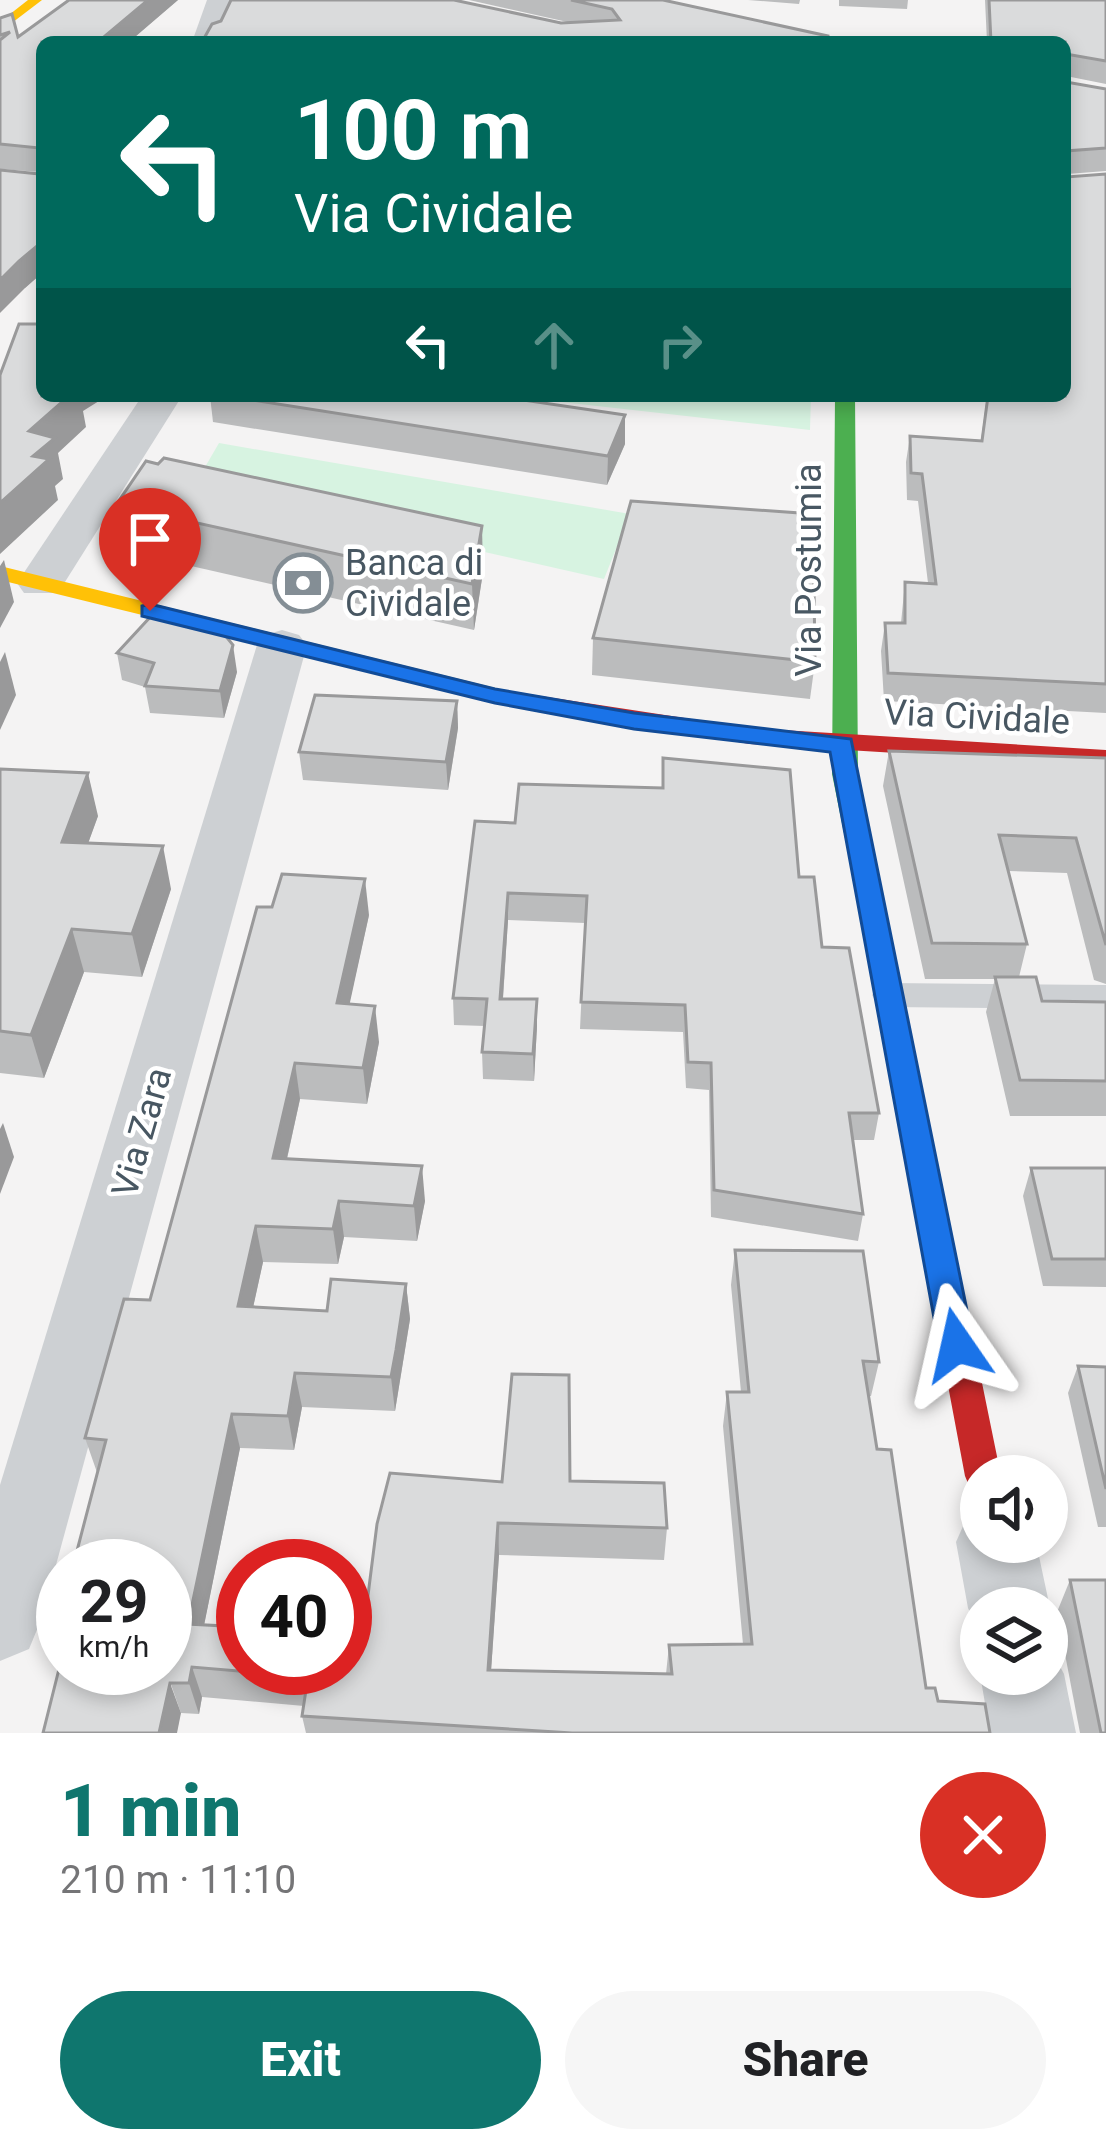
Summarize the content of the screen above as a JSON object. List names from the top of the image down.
{
  "streets": {
    "main road": ["Via Postumia", "Via Cividale"],
    "street": ["Via Zara"]
  },
  "crossings": [
    ["Via Postumia", "Via Cividale"],
    ["Via Cividale", "Via Zara"]
  ],
  "places": {
    "bank": ["Banca di Cividale"]
  },
  "page": {
    "turn": ["100 m", "Via Cividale"],
    "speed": "29 km/h",
    "limit": "40",
    "heading": ["1 min", "210 m · 11:10"],
    "buttons": ["Exit", "Share"]
  }
}
